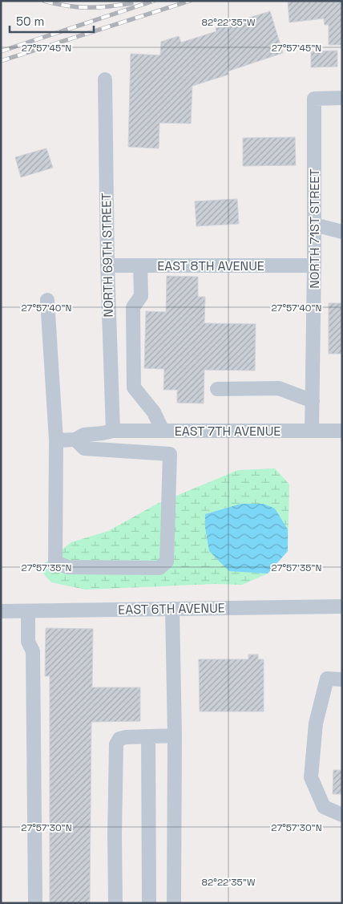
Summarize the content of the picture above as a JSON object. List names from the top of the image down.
{
  "streets": {
    "street": [
      "NORTH 71ST STREET",
      "NORTH 69TH STREET",
      "EAST 8TH AVENUE",
      "EAST 7TH AVENUE",
      "EAST 6TH AVENUE"
    ]
  },
  "crossings": [
    ["NORTH 71ST STREET", "EAST 8TH AVENUE"],
    ["NORTH 71ST STREET", "EAST 7TH AVENUE"],
    ["NORTH 69TH STREET", "EAST 8TH AVENUE"],
    ["NORTH 69TH STREET", "EAST 7TH AVENUE"]
  ],
  "scale_bar": "50 m",
  "coordinates": [
    "82°22'35\"W",
    "27°57'45\"N",
    "27°57'40\"N",
    "27°57'35\"N",
    "27°57'30\"N"
  ]
}
